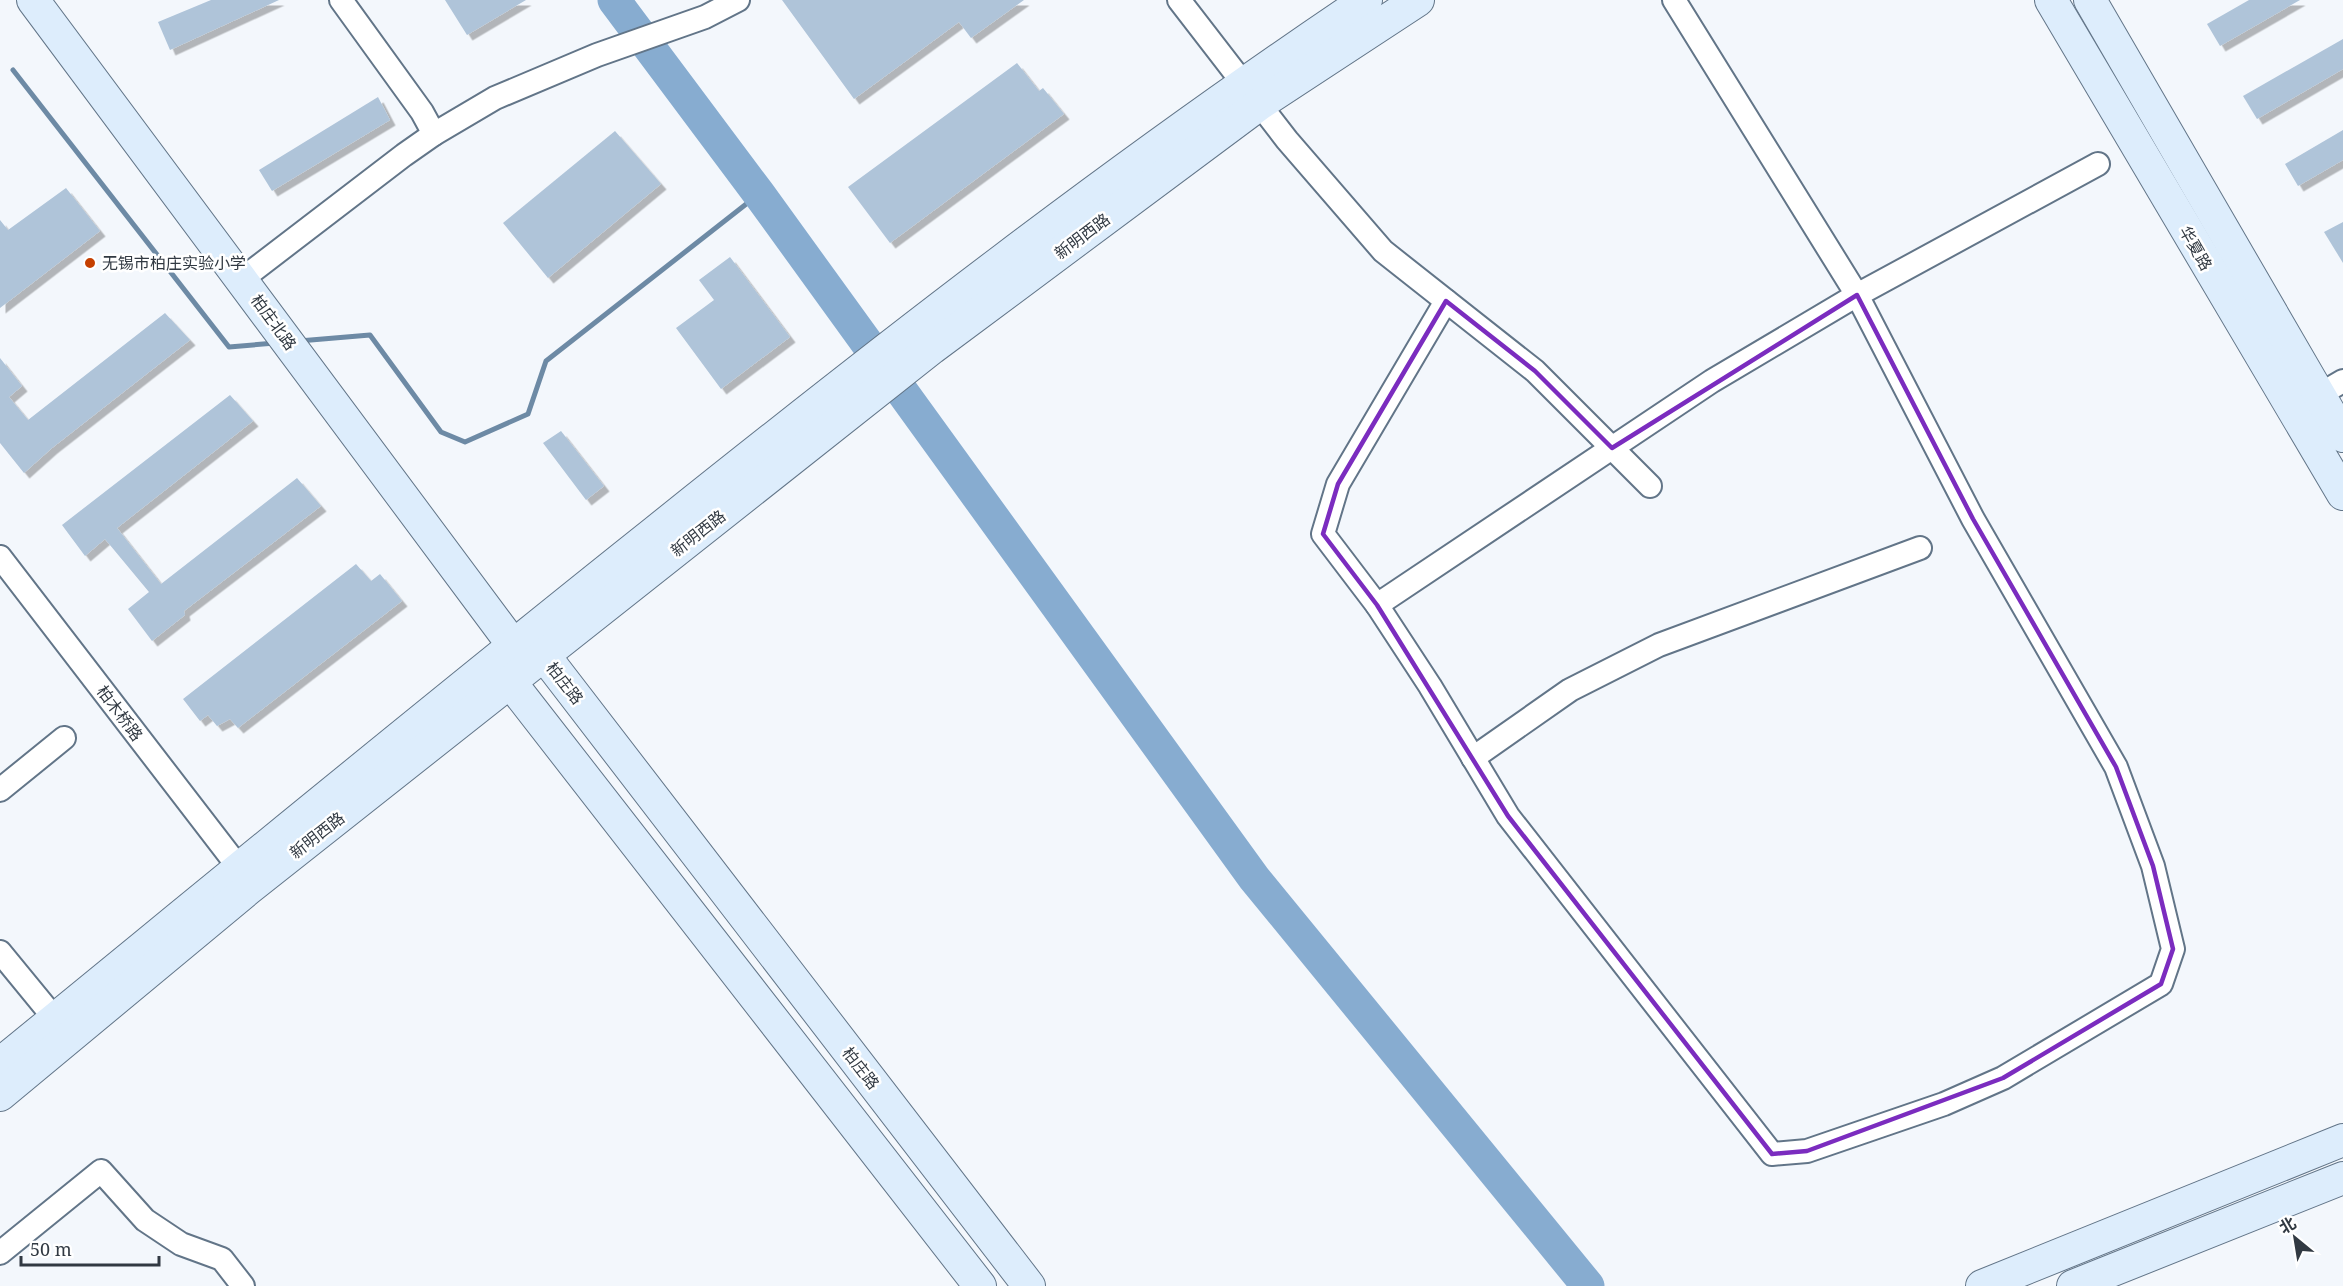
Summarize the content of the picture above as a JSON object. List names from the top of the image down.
{
  "streets": {
    "street": [
      "新明西路",
      "华夏路",
      "柏庄北路",
      "柏庄路",
      "柏木桥路"
    ]
  },
  "crossings": [
    ["新明西路", "柏庄北路"],
    ["新明西路", "柏庄路"],
    ["新明西路", "柏木桥路"],
    ["柏庄北路", "柏庄路"]
  ],
  "places": ["无锡市柏庄实验小学"],
  "scale_bar": "50 m",
  "north": "top left"
}
